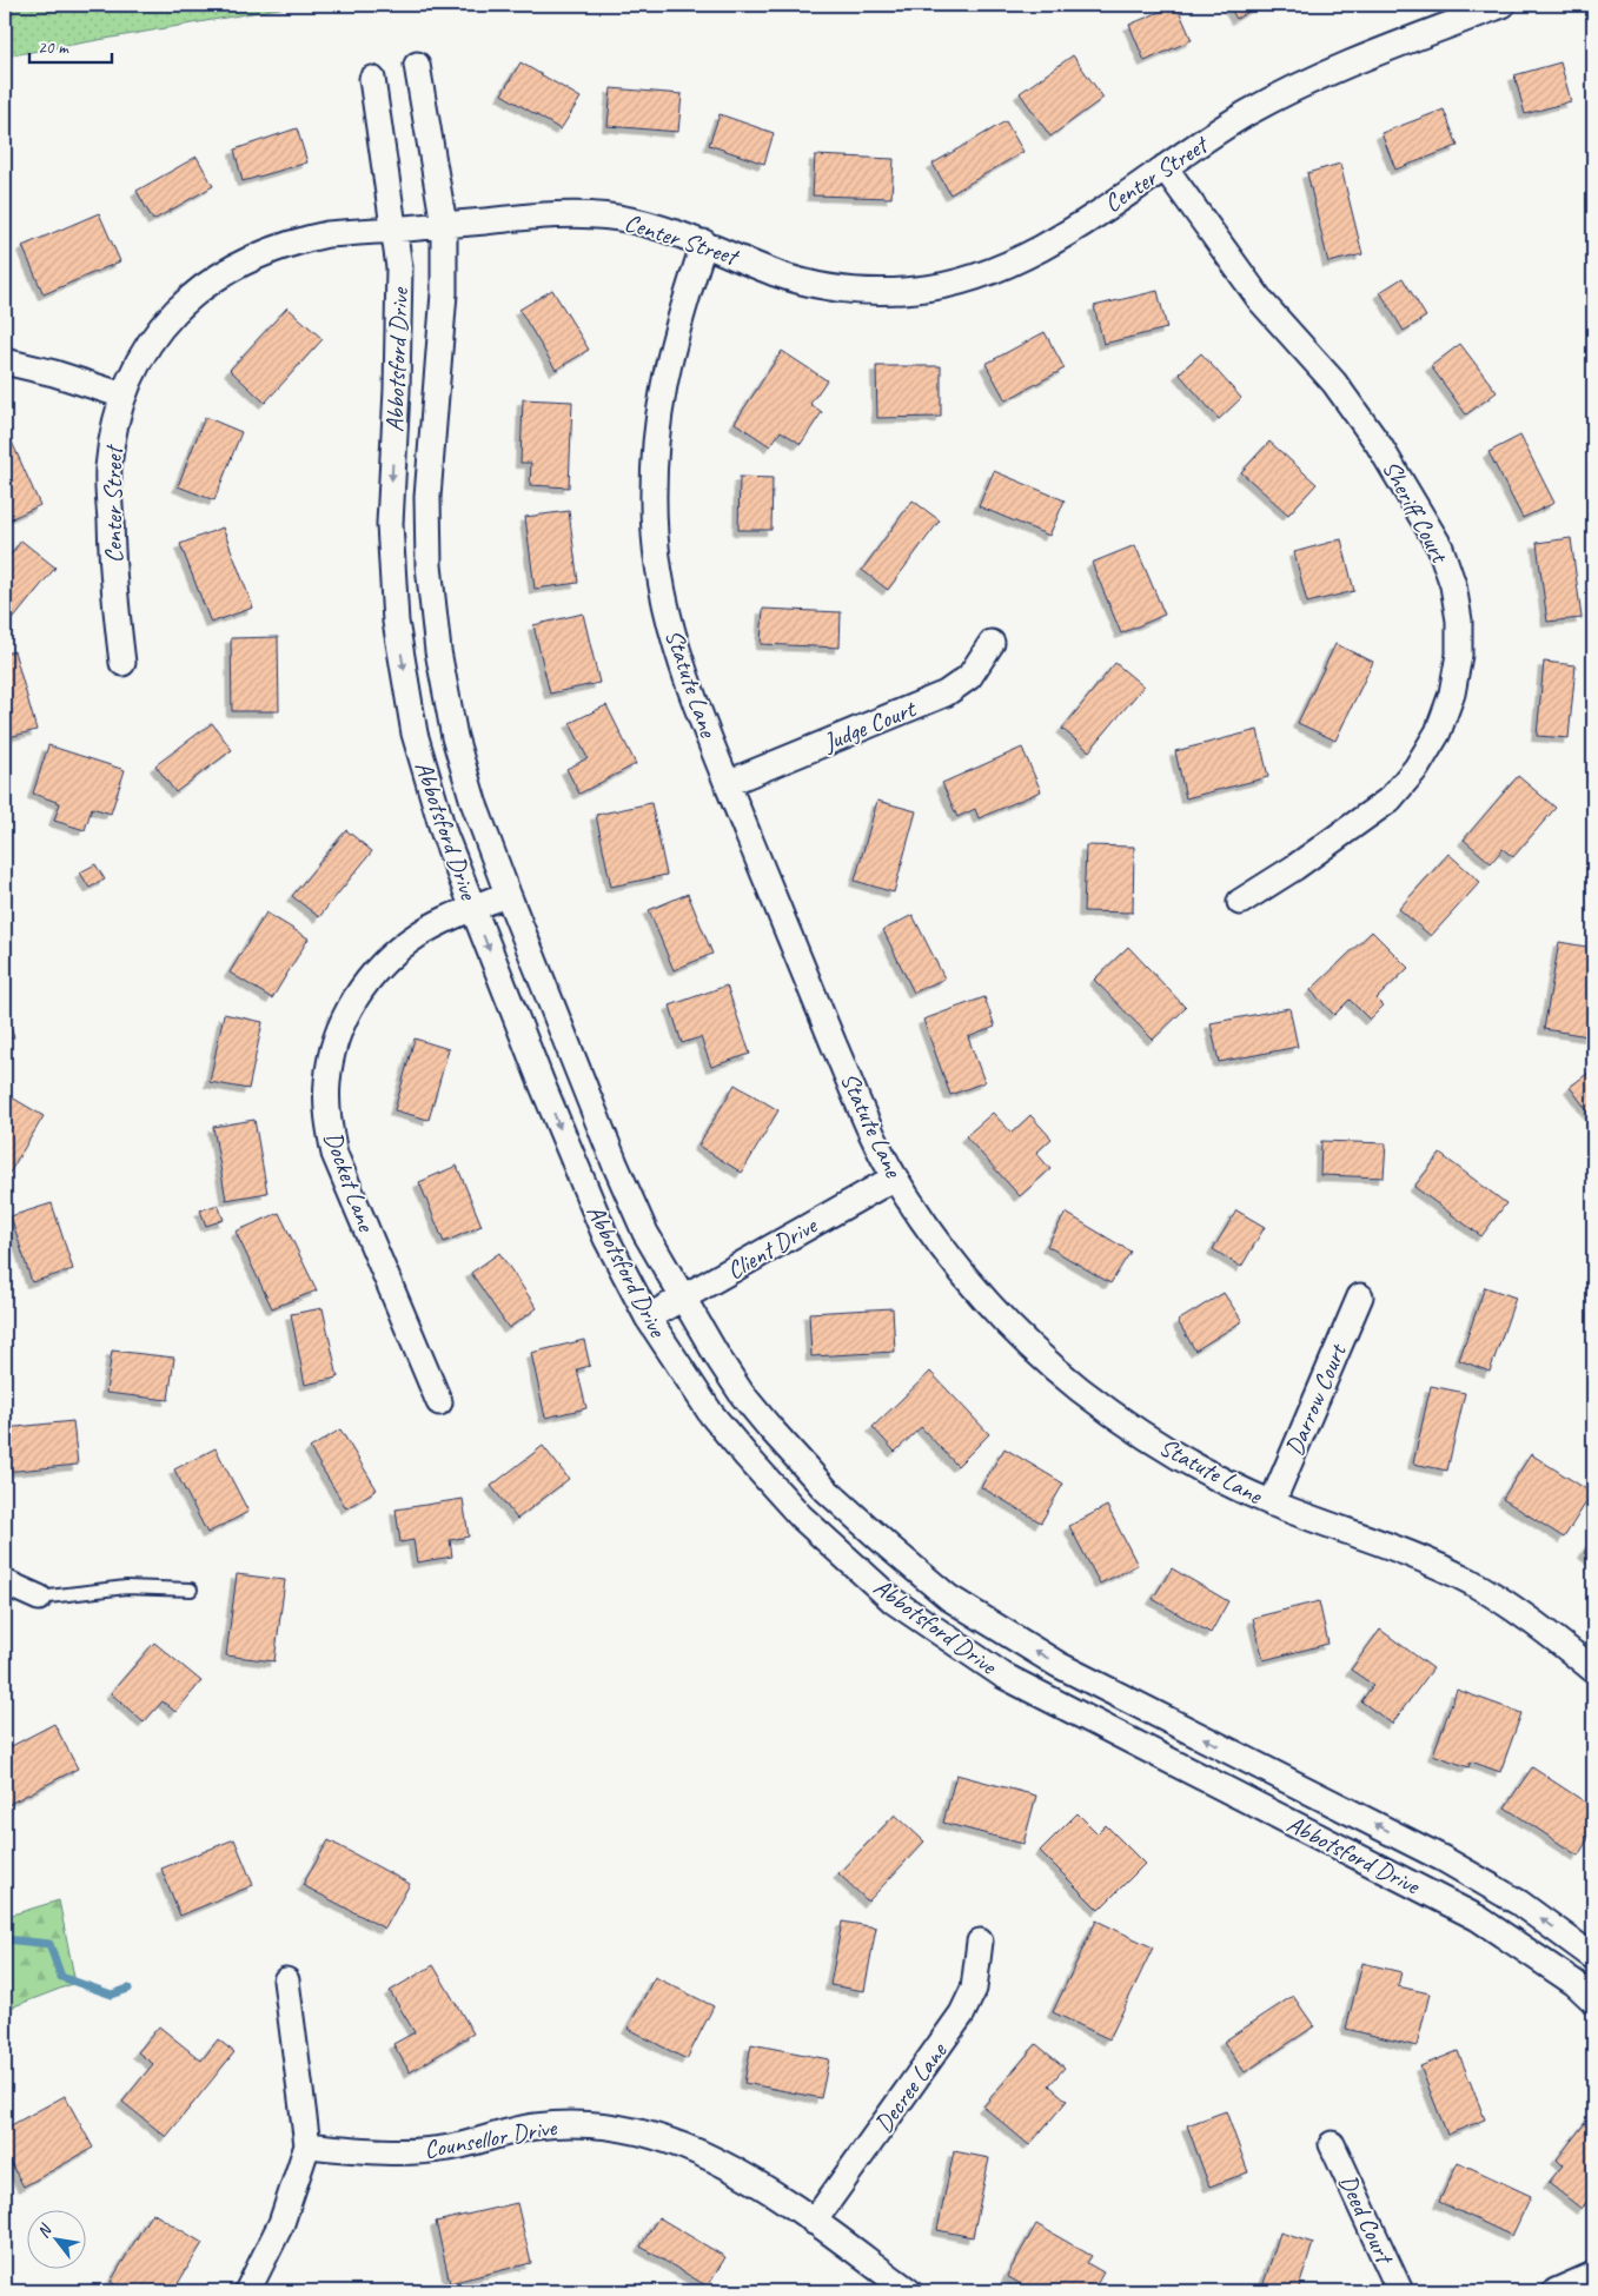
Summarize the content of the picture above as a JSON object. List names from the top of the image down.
{
  "streets": {
    "street": [
      "Center Street",
      "Abbotsford Drive",
      "Sheriff Court",
      "Statute Lane",
      "Judge Court",
      "Docket Lane",
      "Client Drive",
      "Darrow Court",
      "Decree Lane",
      "Counsellor Drive",
      "Deed Court"
    ]
  },
  "crossings": [
    ["Center Street", "Abbotsford Drive"],
    ["Center Street", "Sheriff Court"],
    ["Center Street", "Statute Lane"],
    ["Abbotsford Drive", "Docket Lane"],
    ["Abbotsford Drive", "Client Drive"],
    ["Statute Lane", "Judge Court"],
    ["Statute Lane", "Client Drive"],
    ["Statute Lane", "Darrow Court"],
    ["Decree Lane", "Counsellor Drive"]
  ],
  "scale_bar": "20 m",
  "north": "top left"
}
